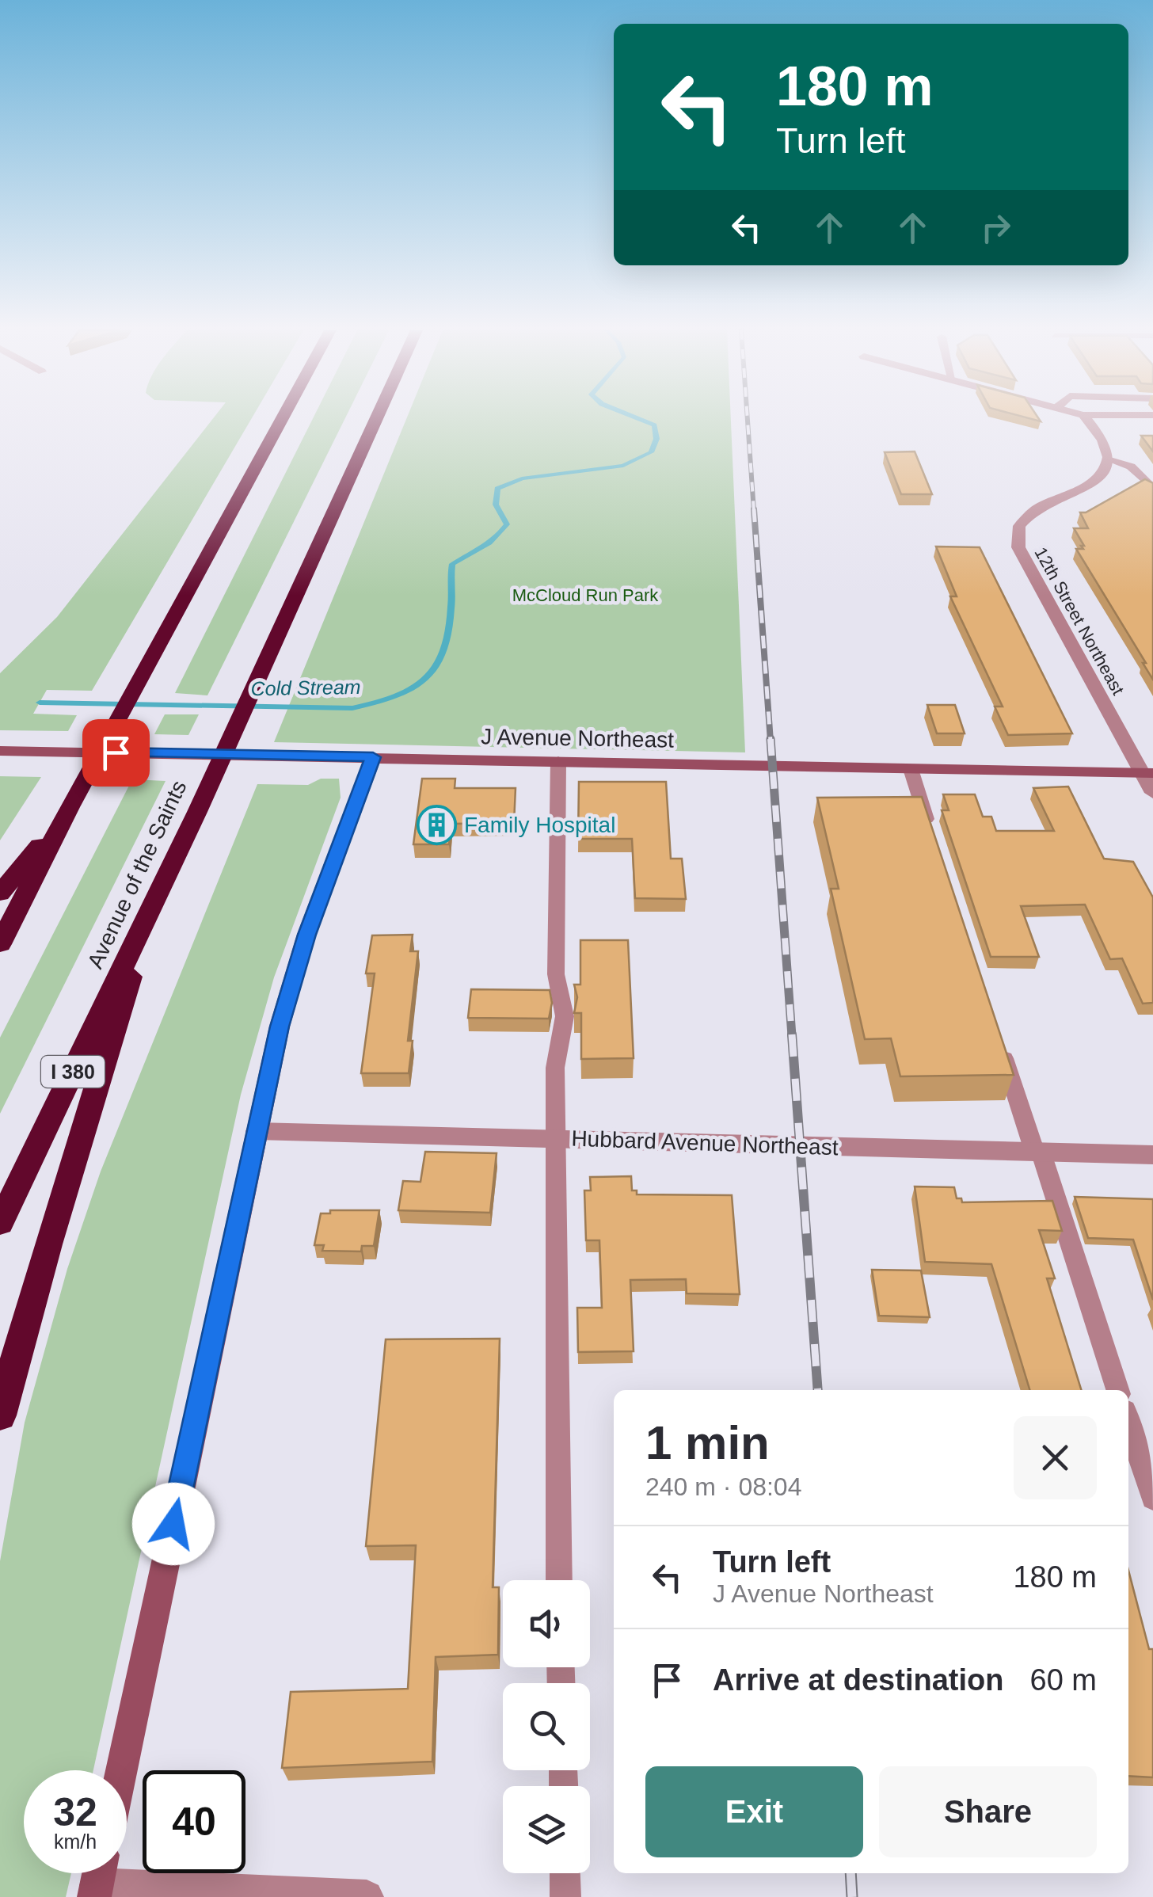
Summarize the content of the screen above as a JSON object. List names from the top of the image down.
{
  "streets": {
    "highway": ["Avenue of the Saints", "I 380"],
    "street": ["12th Street Northeast", "J Avenue Northeast", "Hubbard Avenue Northeast"]
  },
  "crossings": [
    ["12th Street Northeast", "J Avenue Northeast"]
  ],
  "water": ["Cold Stream"],
  "parks": ["McCloud Run Park"],
  "places": {
    "building": ["Family Hospital"]
  },
  "page": {
    "turn": ["180 m", "Turn left"],
    "heading": ["1 min", "240 m · 08:04"],
    "list": [
      {
        "name": "Turn left",
        "note": "J Avenue Northeast",
        "value": "180 m"
      },
      {
        "name": "Arrive at destination",
        "value": "60 m"
      }
    ],
    "buttons": ["Exit", "Share"],
    "speed": "32 km/h",
    "limit": "40"
  }
}
